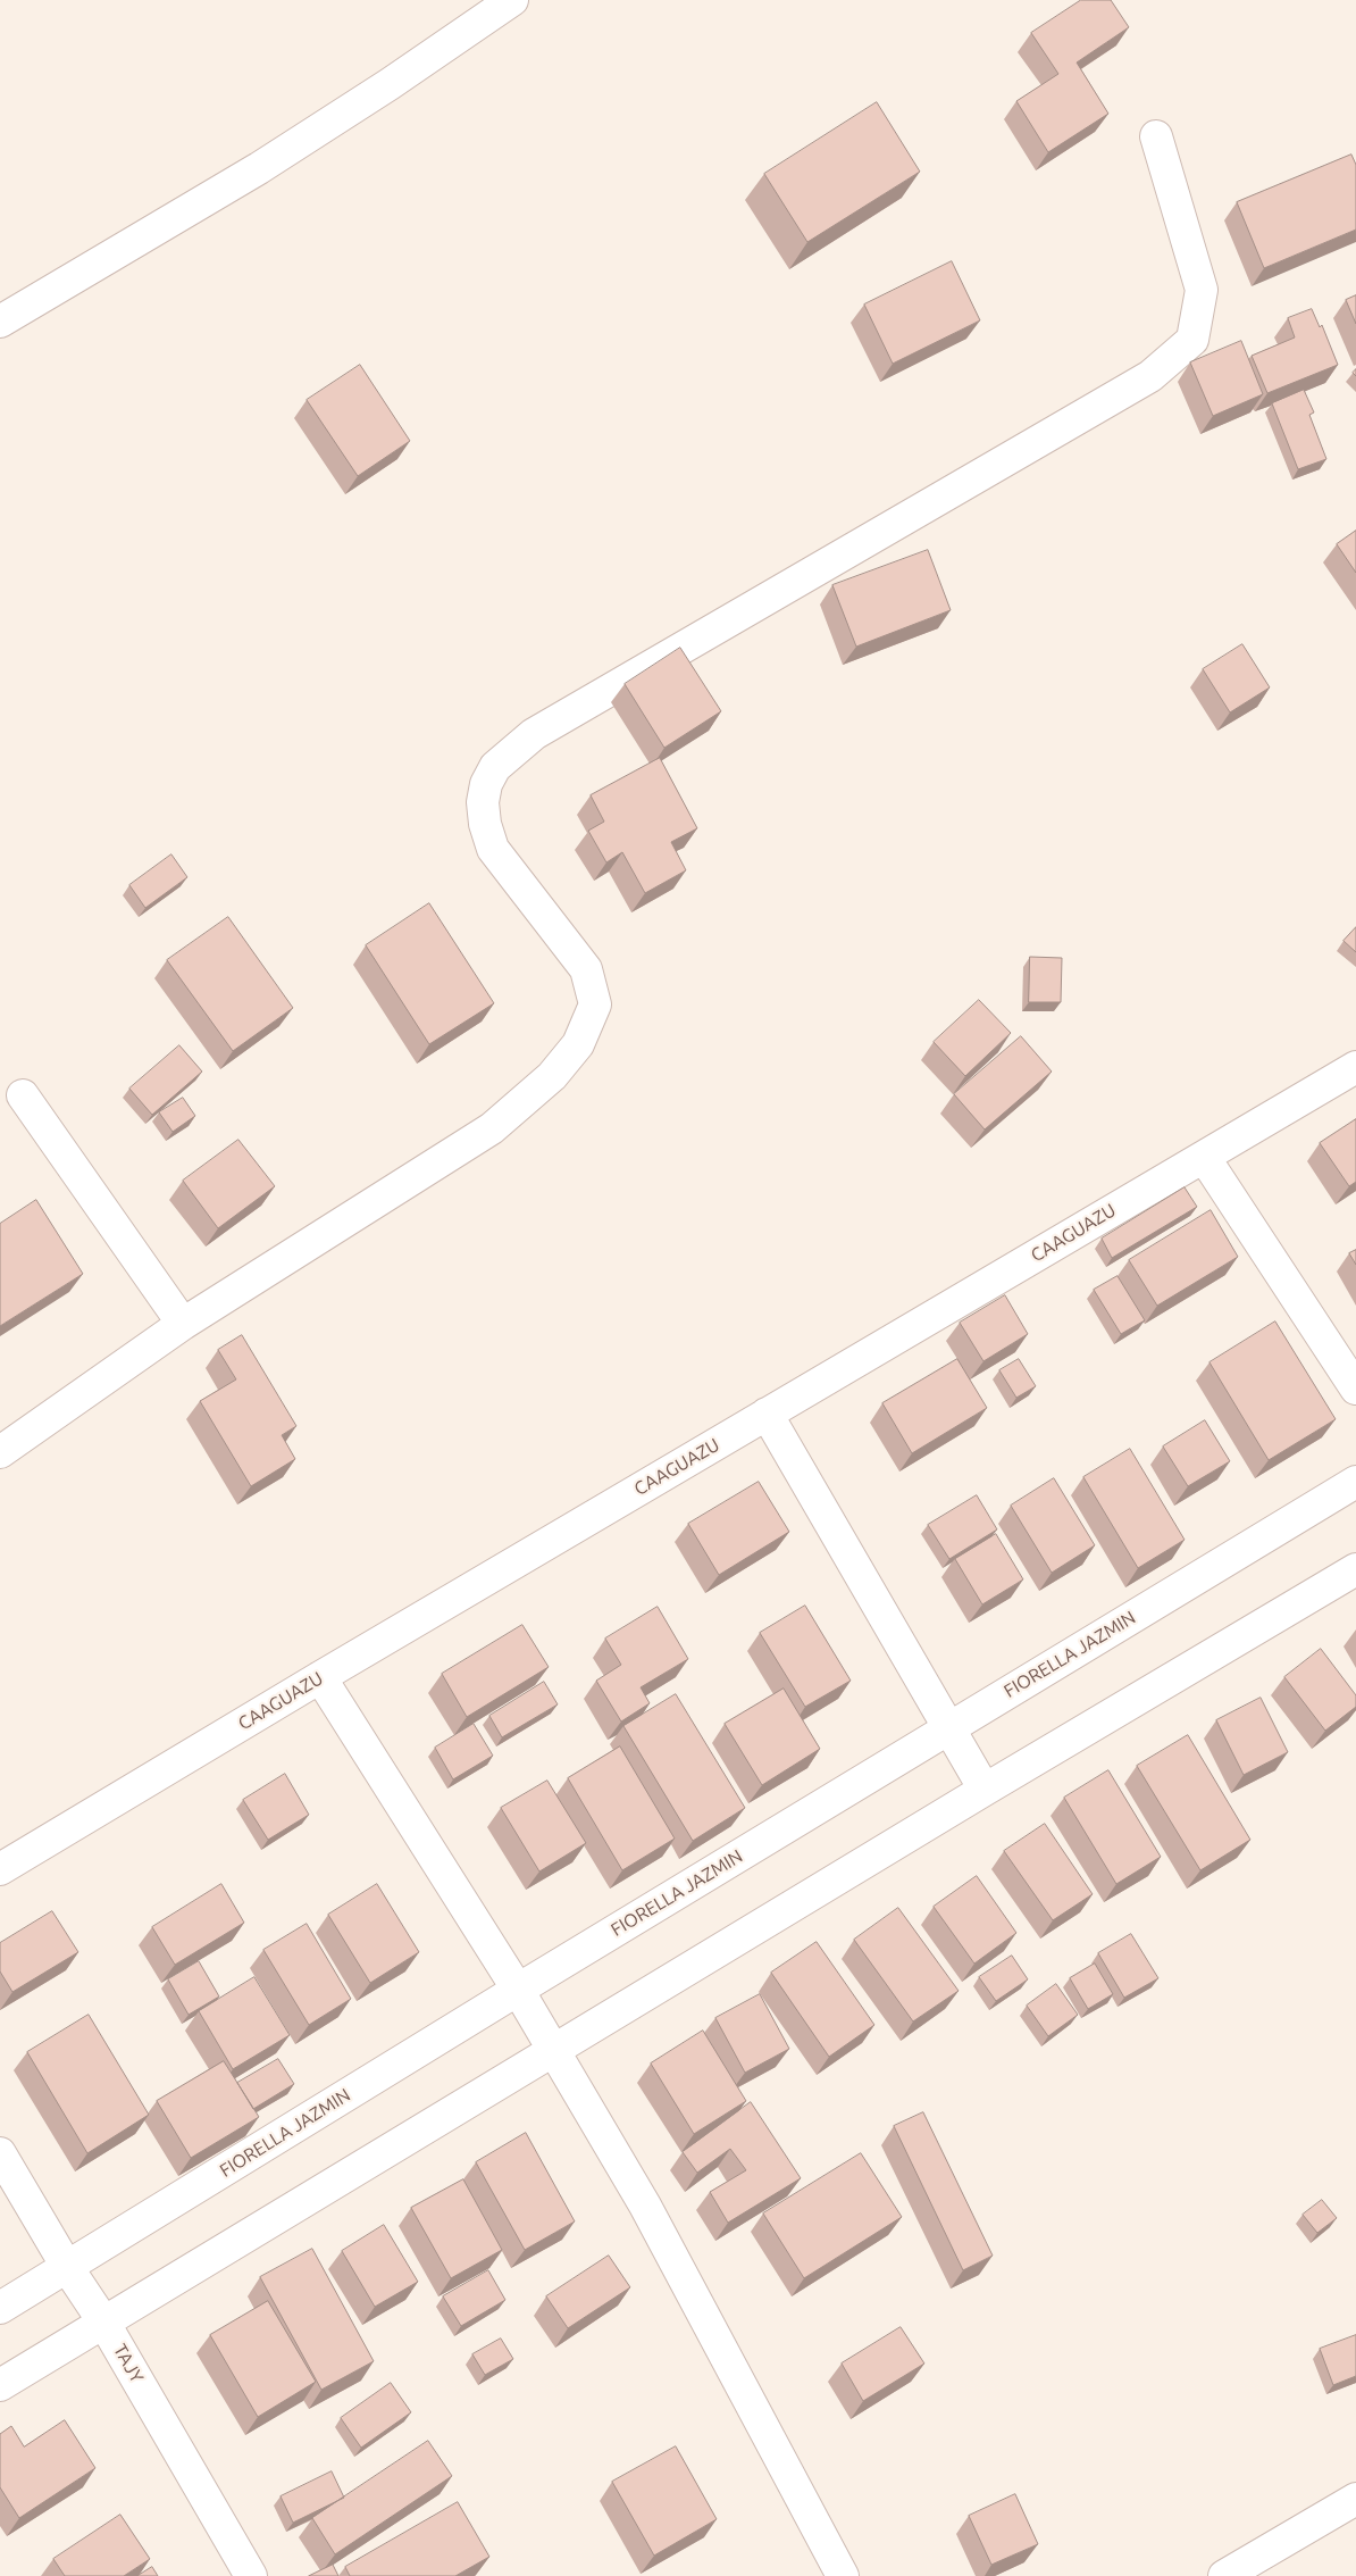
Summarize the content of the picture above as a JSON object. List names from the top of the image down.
{
  "streets": {
    "street": ["CAAGUAZU", "FIORELLA JAZMIN", "TAJY"]
  },
  "crossings": [
    ["FIORELLA JAZMIN", "TAJY"]
  ]
}
